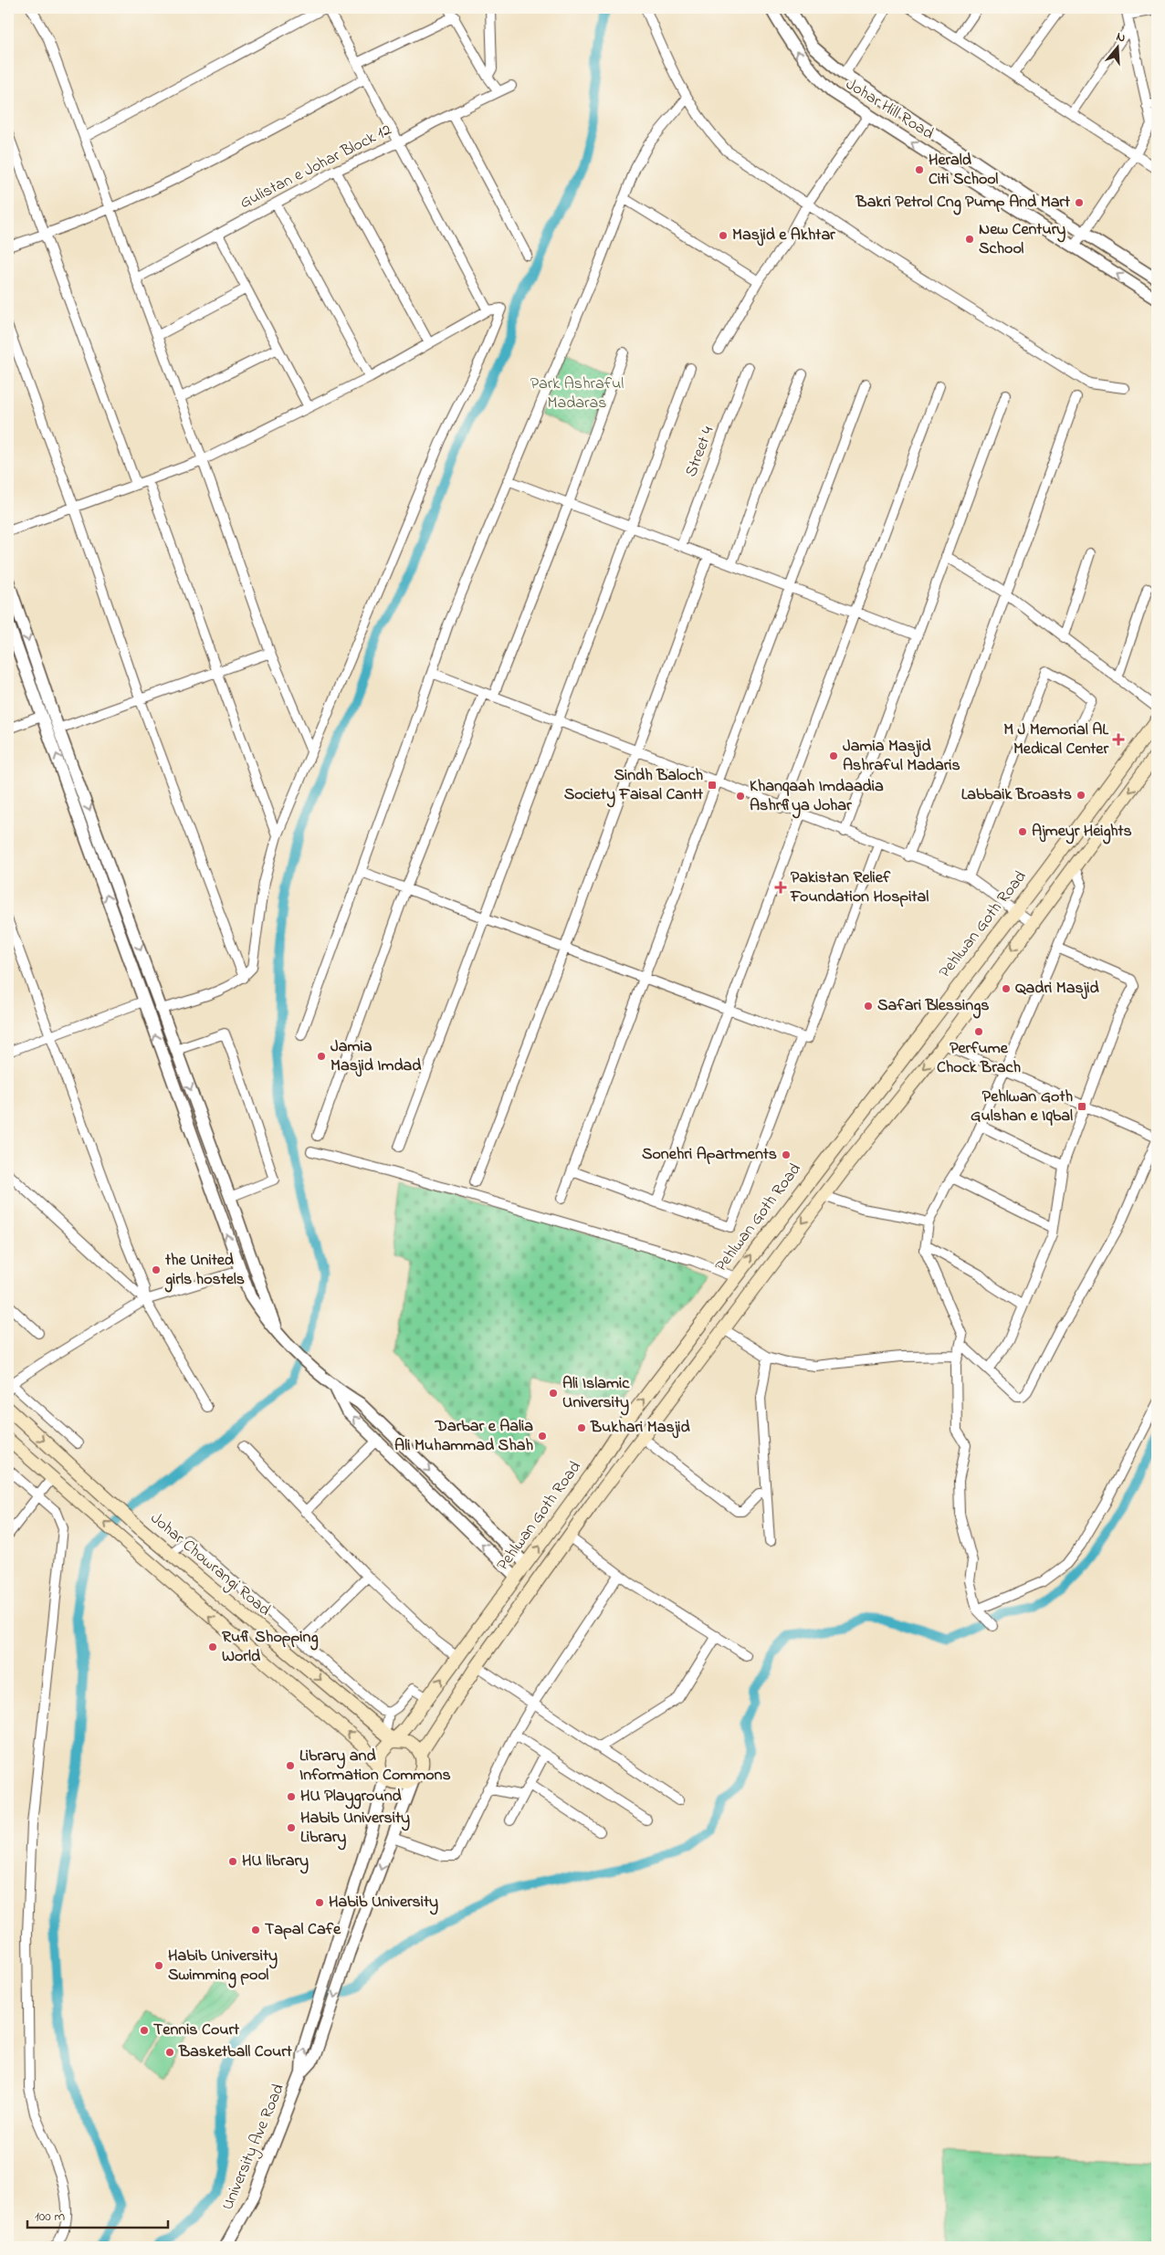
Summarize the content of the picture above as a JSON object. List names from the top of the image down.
{
  "streets": {
    "main road": ["Pehlwan Goth Road", "Johar Chowrangi Road"],
    "street": [
      "Johar Hill Road",
      "Gulistan e Johar Block 12",
      "Street 4",
      "University Ave Road"
    ]
  },
  "crossings": [
    ["Pehlwan Goth Road", "Johar Chowrangi Road"],
    ["Pehlwan Goth Road", "University Ave Road"],
    ["Johar Chowrangi Road", "University Ave Road"]
  ],
  "parks": ["Park Ashraful Madaras"],
  "places": {
    "other": [
      "Herald Citi School",
      "Bakri Petrol Cng Pump And Mart",
      "Masjid e Akhtar",
      "New Century School",
      "Jamia Masjid Ashraful Madaris",
      "Labbaik Broasts",
      "Khanqaah Imdaadia Ashrfiya Johar",
      "Ajmeyr Heights",
      "Qadri Masjid",
      "Safari Blessings",
      "Perfume Chock Brach",
      "Jamia Masjid Imdad",
      "Sonehri Apartments",
      "the United girls hostels",
      "Ali Islamic University",
      "Bukhari Masjid",
      "Darbar e Aalia Ali Muhammad Shah",
      "Rufi Shopping World",
      "Library and Information Commons",
      "HU Playground",
      "Habib University Library",
      "HU library",
      "Habib University",
      "Tapal Cafe",
      "Habib University Swimming pool",
      "Tennis Court",
      "Basketball Court"
    ],
    "health": ["M J Memorial AL Medical Center", "Pakistan Relief Foundation Hospital"],
    "transit": ["Sindh Baloch Society Faisal Cantt", "Pehlwan Goth Gulshan e Iqbal"]
  },
  "scale_bar": "100 m",
  "north": "top"
}
